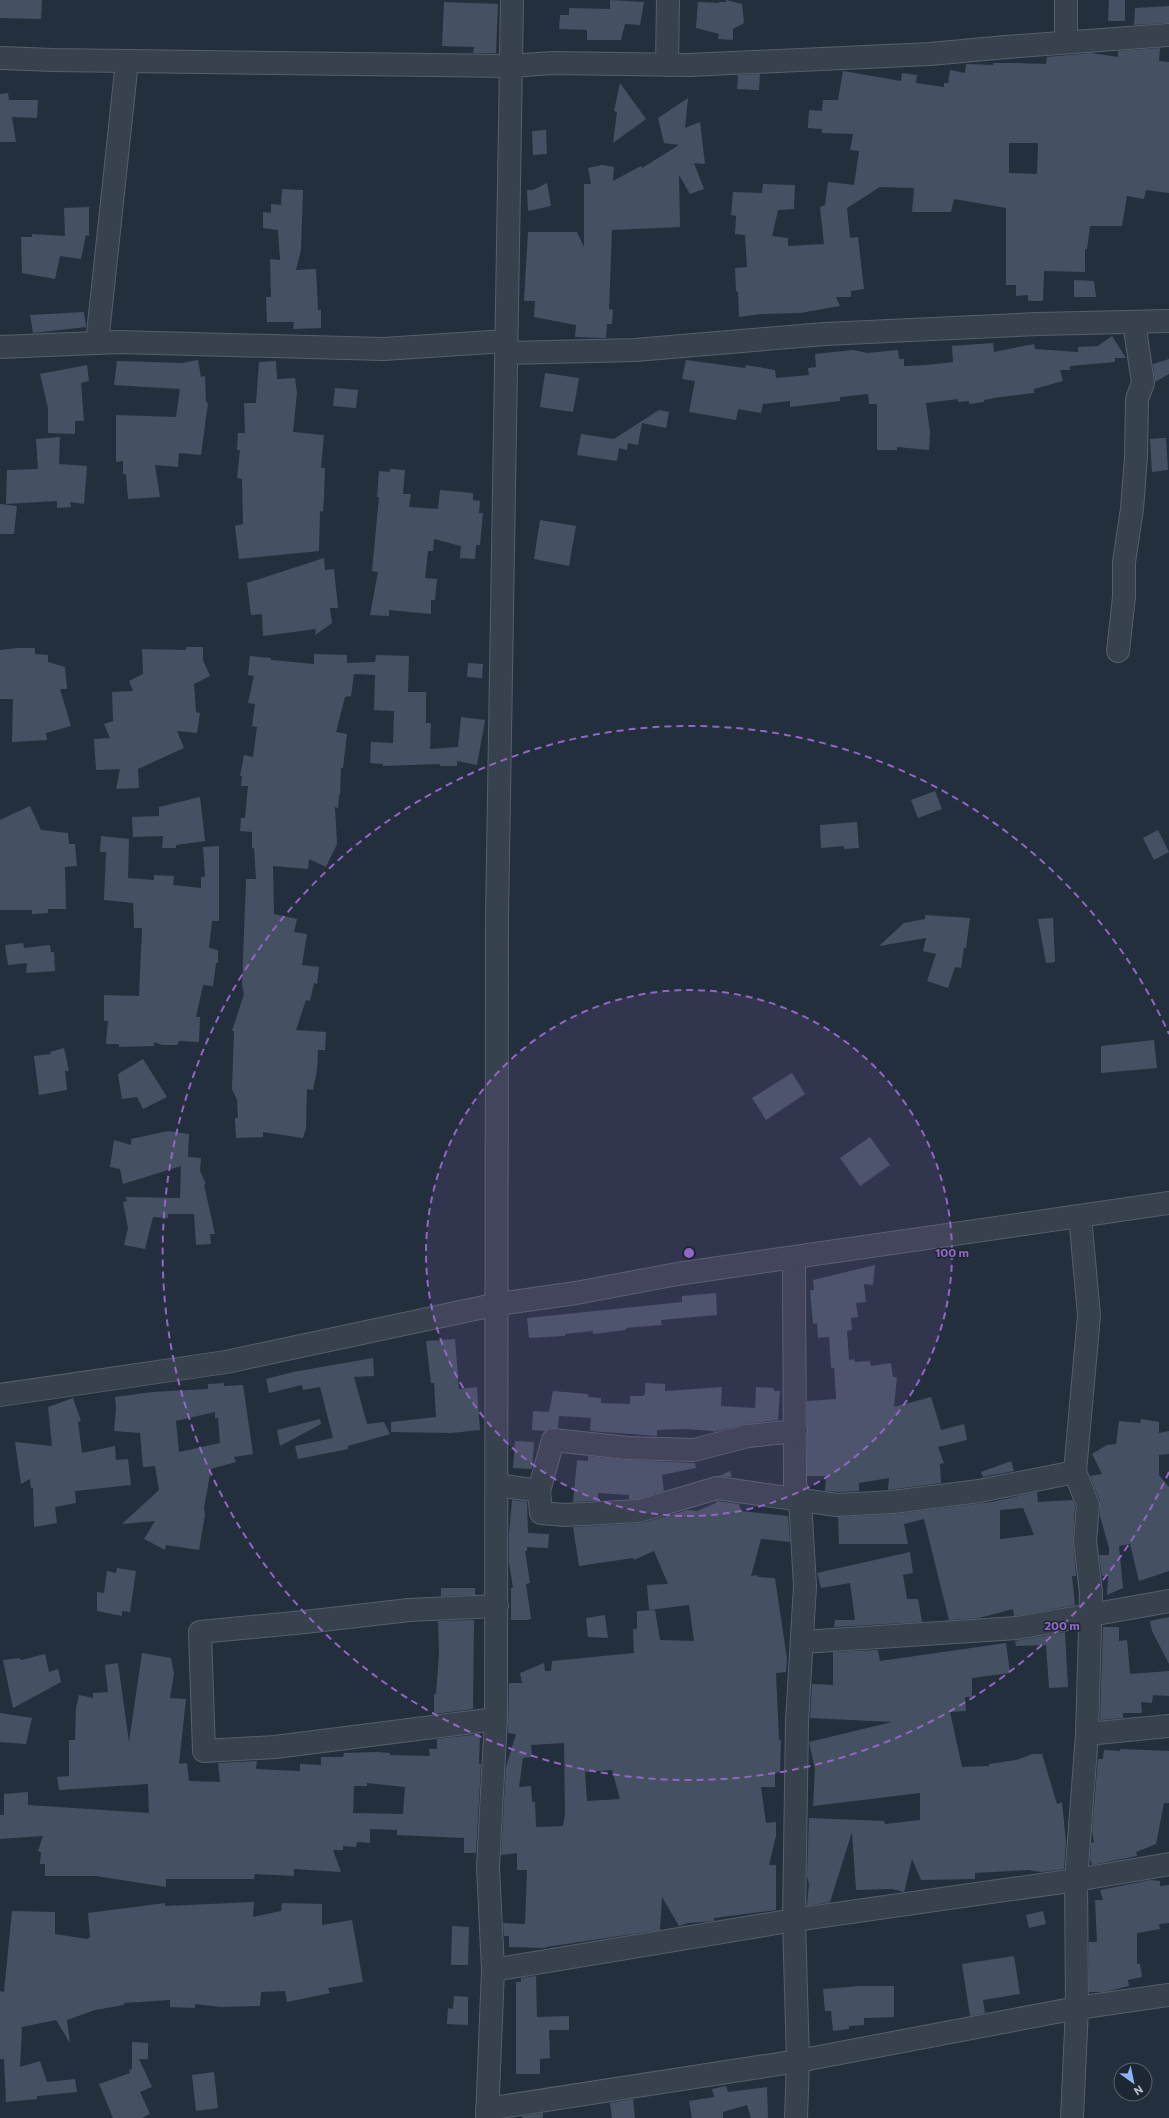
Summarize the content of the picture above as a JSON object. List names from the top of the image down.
{
  "north": "bottom right",
  "rings": ["100 m", "200 m"]
}
